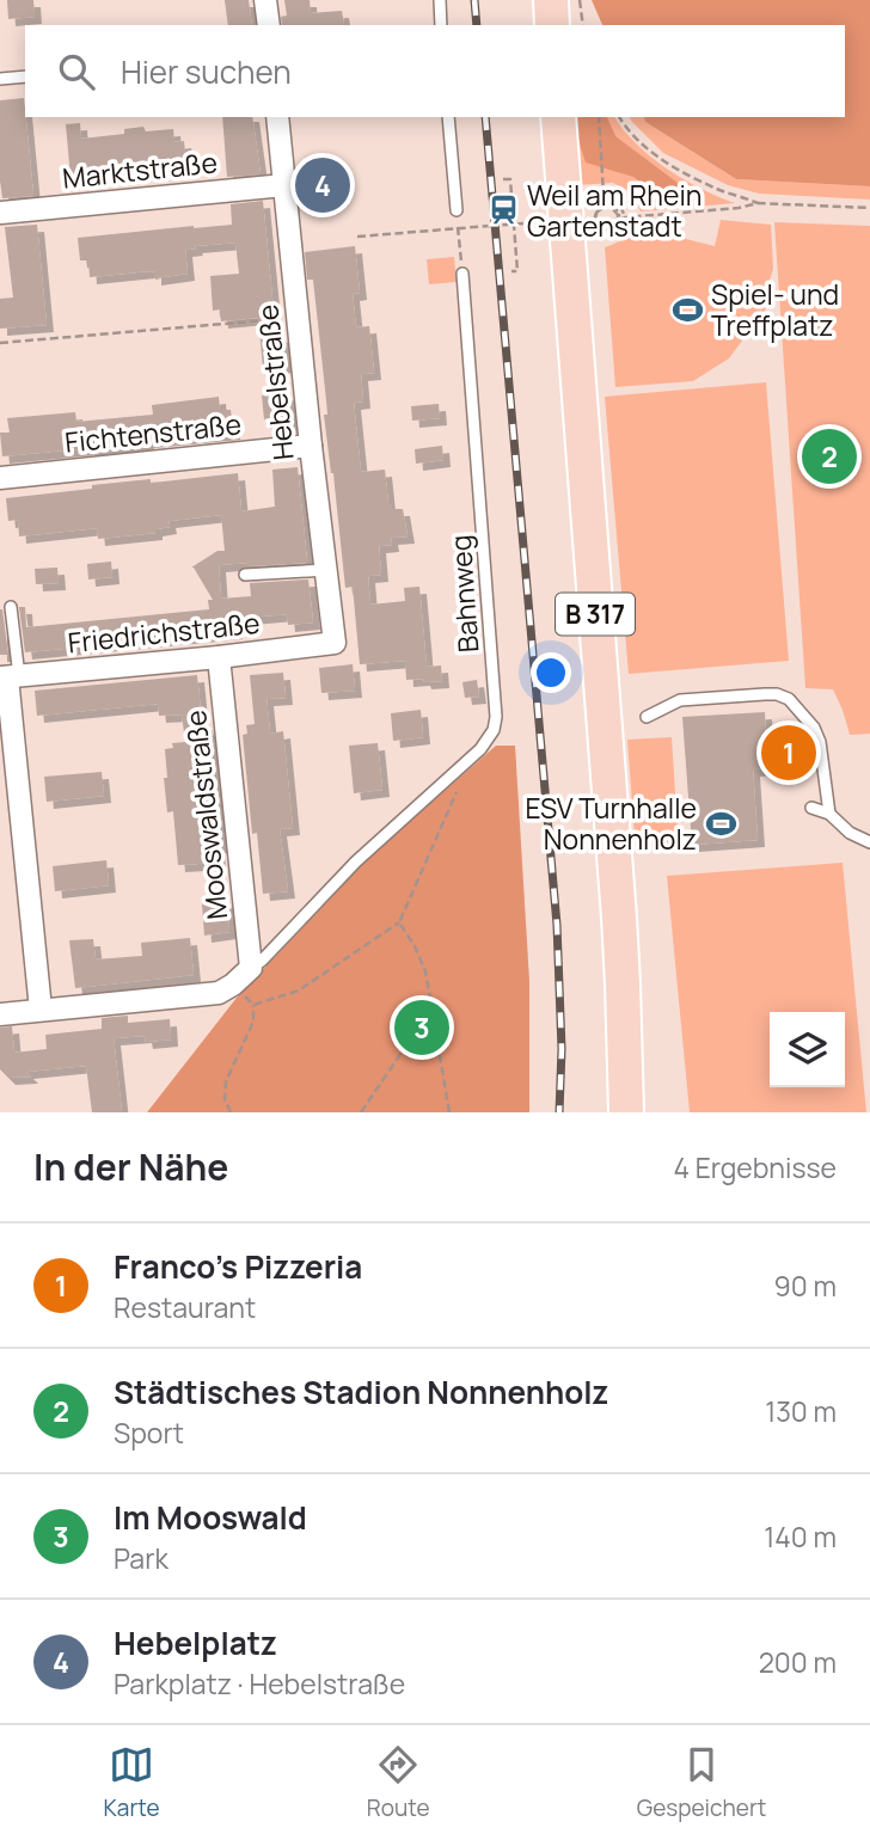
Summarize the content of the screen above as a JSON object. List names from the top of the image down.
{
  "streets": {
    "main road": ["B 317"],
    "street": [
      "Marktstraße",
      "Hebelstraße",
      "Fichtenstraße",
      "Friedrichstraße",
      "Mooswaldstraße"
    ],
    "lane": ["Bahnweg"]
  },
  "crossings": [
    ["Marktstraße", "Hebelstraße"],
    ["Hebelstraße", "Fichtenstraße"],
    ["Hebelstraße", "Friedrichstraße"],
    ["Bahnweg", "Mooswaldstraße"],
    ["Friedrichstraße", "Mooswaldstraße"]
  ],
  "places": {
    "station": ["Weil am Rhein Gartenstadt"],
    "sports": ["Spiel- und Treffplatz", "ESV Turnhalle Nonnenholz"]
  },
  "page": {
    "search": "Hier suchen",
    "pins": [
      "4",
      "2",
      "1",
      "3"
    ],
    "heading": ["In der Nähe", "4 Ergebnisse"],
    "list": [
      {
        "mark": "1",
        "name": "Franco's Pizzeria",
        "note": "Restaurant",
        "value": "90 m"
      },
      {
        "mark": "2",
        "name": "Städtisches Stadion Nonnenholz",
        "note": "Sport",
        "value": "130 m"
      },
      {
        "mark": "3",
        "name": "Im Mooswald",
        "note": "Park",
        "value": "140 m"
      },
      {
        "mark": "4",
        "name": "Hebelplatz",
        "note": "Parkplatz · Hebelstraße",
        "value": "200 m"
      }
    ],
    "nav": ["Karte", "Route", "Gespeichert"]
  }
}
